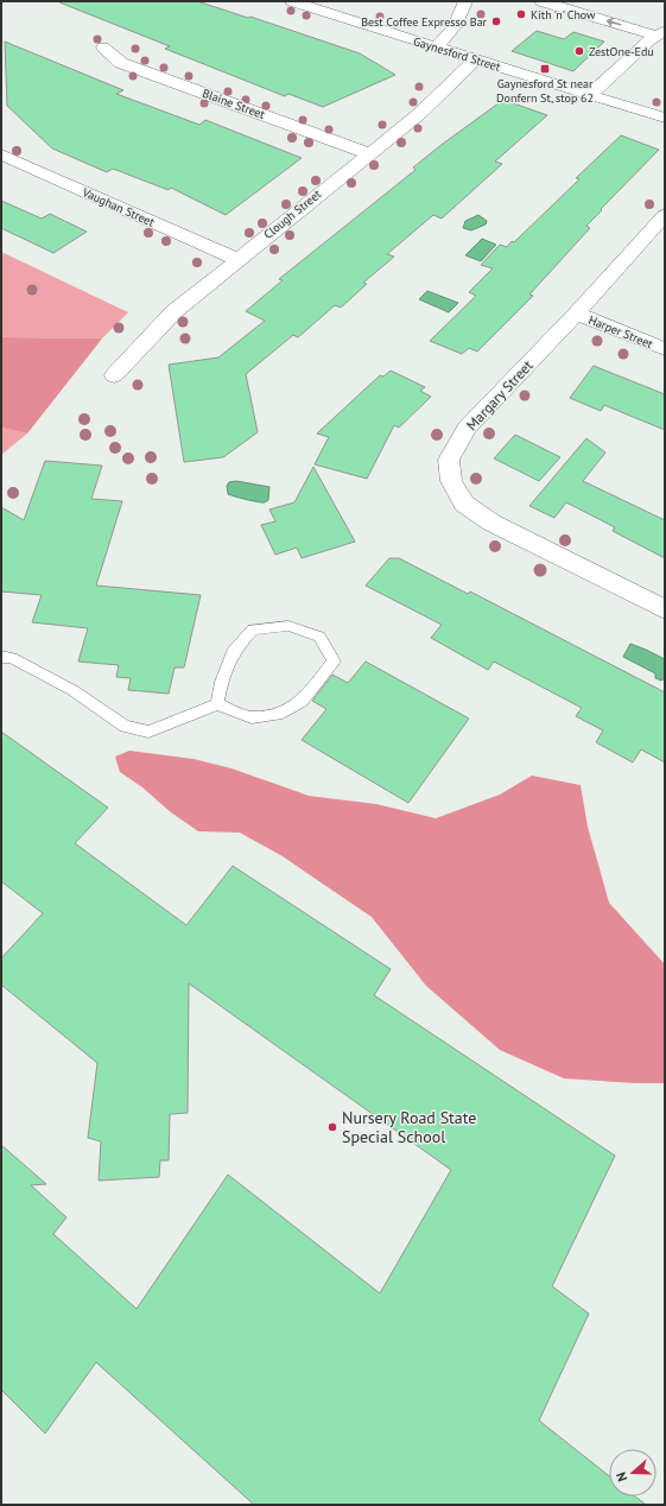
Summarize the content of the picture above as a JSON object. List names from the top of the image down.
{
  "streets": {
    "street": [
      "Gaynesford Street",
      "Blaine Street",
      "Vaughan Street",
      "Clough Street",
      "Harper Street",
      "Margary Street"
    ]
  },
  "crossings": [
    ["Gaynesford Street", "Clough Street"],
    ["Blaine Street", "Clough Street"],
    ["Vaughan Street", "Clough Street"],
    ["Harper Street", "Margary Street"]
  ],
  "places": {
    "other": [
      "Kith 'n' Chow",
      "Best Coffee Expresso Bar",
      "ZestOne-Edu",
      "Nursery Road State Special School"
    ],
    "transit": ["Gaynesford St near Donfern St, stop 62"]
  },
  "north": "left"
}
